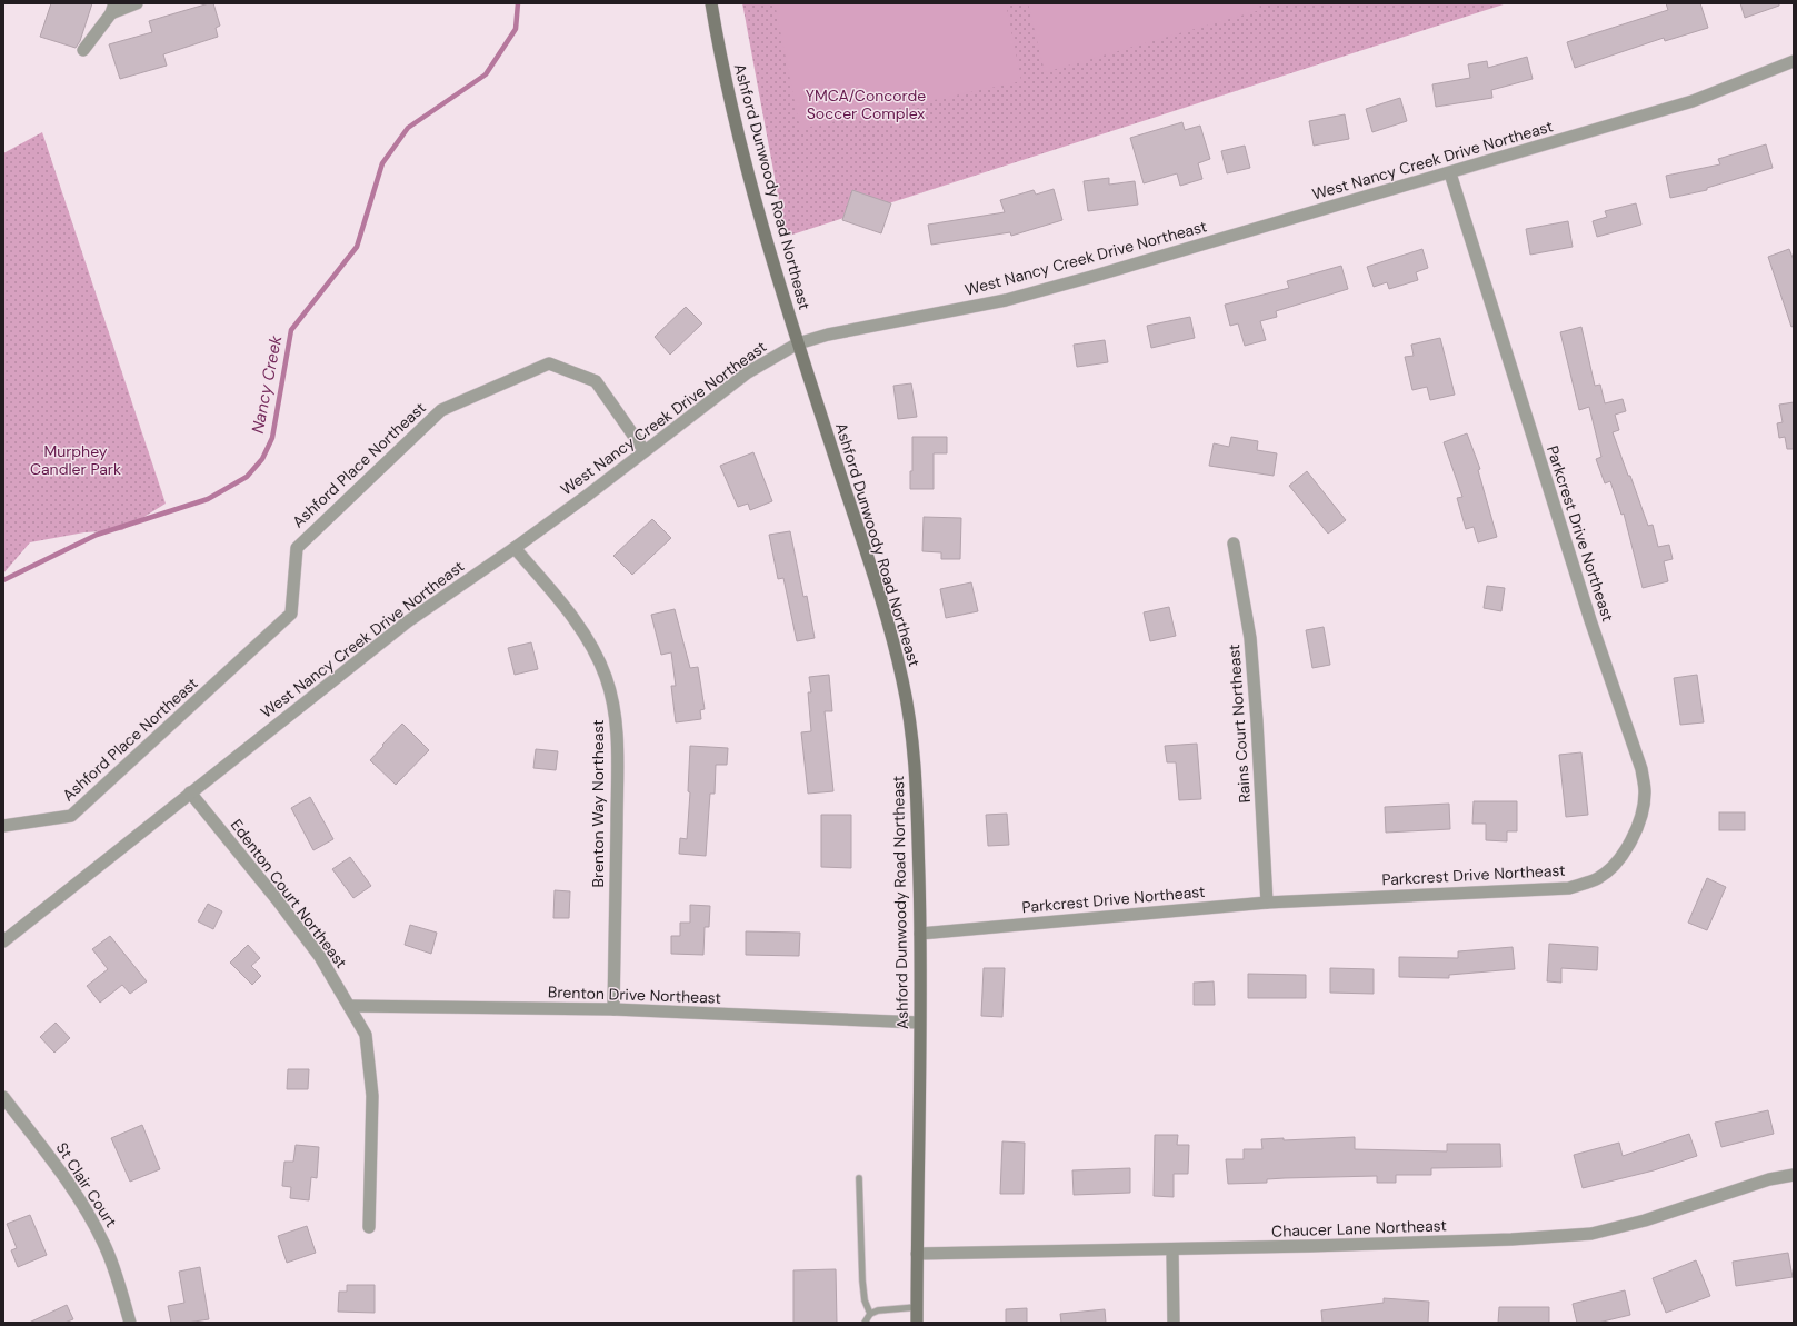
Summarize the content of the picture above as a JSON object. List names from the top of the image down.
{
  "streets": {
    "main road": ["Ashford Dunwoody Road Northeast"],
    "street": [
      "West Nancy Creek Drive Northeast",
      "Ashford Place Northeast",
      "Parkcrest Drive Northeast",
      "Rains Court Northeast",
      "Brenton Way Northeast",
      "Edenton Court Northeast",
      "Brenton Drive Northeast",
      "St Clair Court",
      "Chaucer Lane Northeast"
    ]
  },
  "crossings": [
    ["West Nancy Creek Drive Northeast", "Ashford Dunwoody Road Northeast"],
    ["West Nancy Creek Drive Northeast", "Ashford Place Northeast"],
    ["West Nancy Creek Drive Northeast", "Parkcrest Drive Northeast"],
    ["West Nancy Creek Drive Northeast", "Brenton Way Northeast"],
    ["West Nancy Creek Drive Northeast", "Edenton Court Northeast"],
    ["Ashford Dunwoody Road Northeast", "Parkcrest Drive Northeast"],
    ["Ashford Dunwoody Road Northeast", "Brenton Drive Northeast"],
    ["Ashford Dunwoody Road Northeast", "Chaucer Lane Northeast"],
    ["Parkcrest Drive Northeast", "Rains Court Northeast"],
    ["Brenton Way Northeast", "Brenton Drive Northeast"],
    ["Edenton Court Northeast", "Brenton Drive Northeast"]
  ],
  "water": ["Nancy Creek"],
  "parks": ["YMCA/Concorde Soccer Complex", "Murphey Candler Park"]
}
